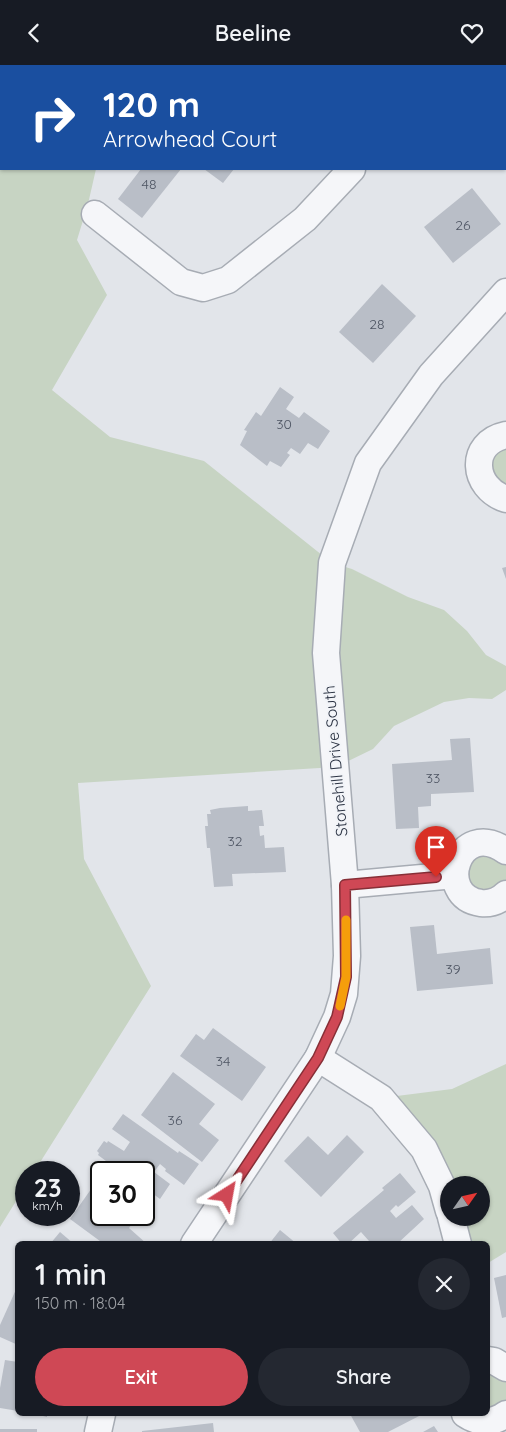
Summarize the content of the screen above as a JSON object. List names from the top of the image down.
{
  "streets": {
    "street": ["Stonehill Drive South"]
  },
  "house_numbers": [
    "48",
    "26",
    "28",
    "30",
    "33",
    "32",
    "39",
    "34",
    "36"
  ],
  "north": "top right",
  "page": {
    "header": "Beeline",
    "turn": ["120 m", "Arrowhead Court"],
    "speed": "23 km/h",
    "limit": "30",
    "heading": ["1 min", "150 m · 18:04"],
    "buttons": ["Exit", "Share"]
  }
}
